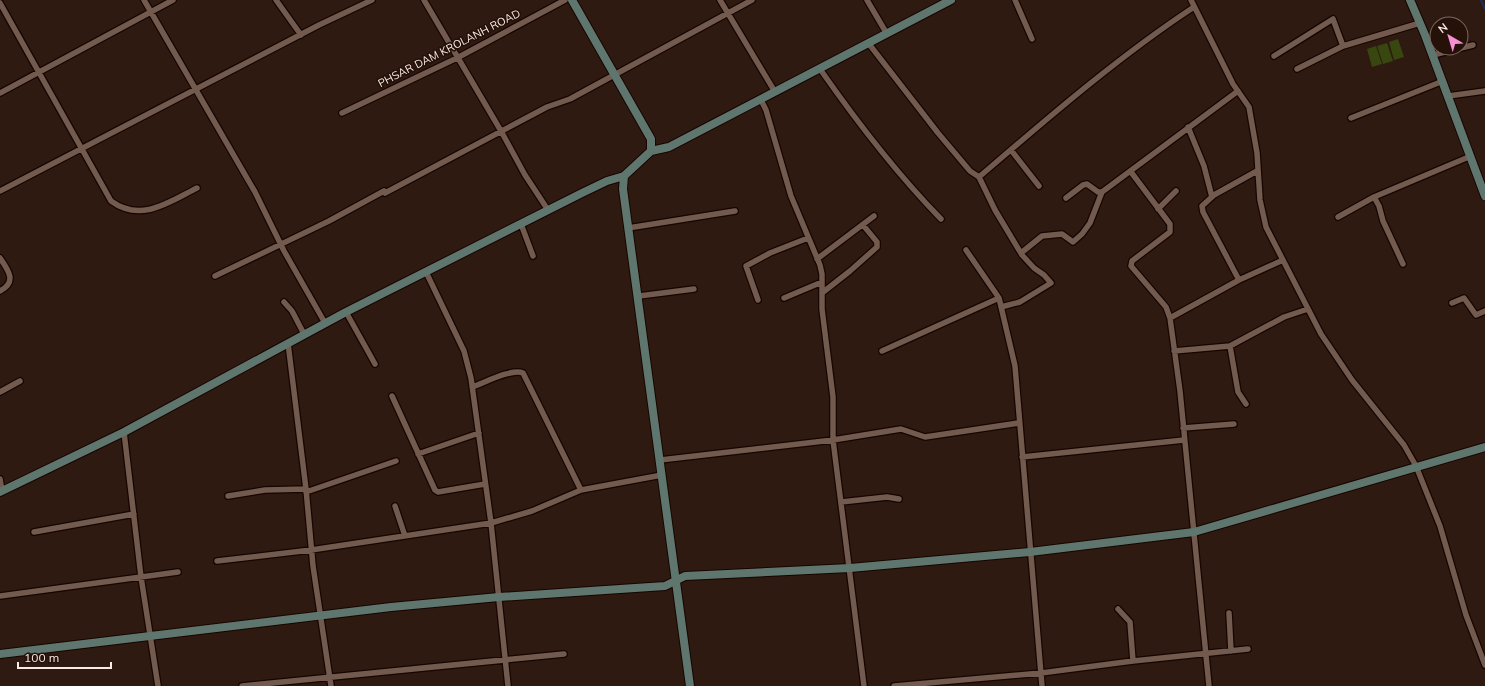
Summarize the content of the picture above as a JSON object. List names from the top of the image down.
{
  "streets": {
    "street": ["PHSAR DAM KROLANH ROAD"]
  },
  "scale_bar": "100 m",
  "north": "top left"
}
